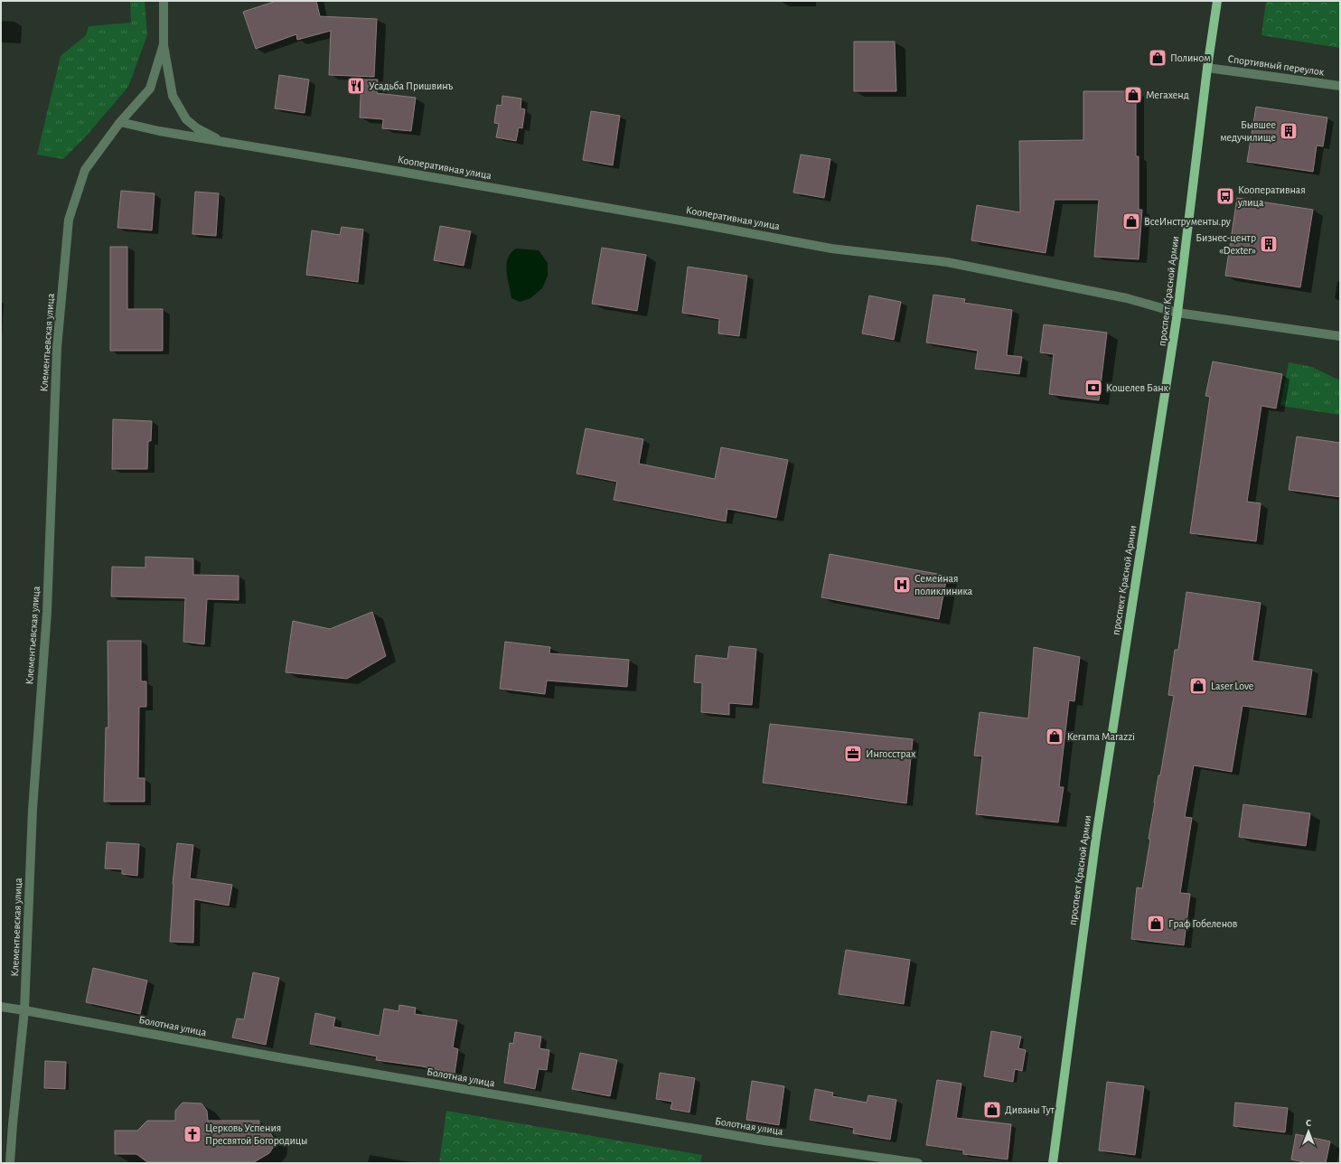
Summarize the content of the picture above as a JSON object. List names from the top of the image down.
{
  "streets": {
    "main road": ["проспект Красной Армии"],
    "street": [
      "Спортивный переулок",
      "Кооперативная улица",
      "Клементьевская улица",
      "Болотная улица"
    ]
  },
  "crossings": [
    ["Спортивный переулок", "проспект Красной Армии"],
    ["Кооперативная улица", "проспект Красной Армии"],
    ["Кооперативная улица", "Клементьевская улица"],
    ["Клементьевская улица", "Болотная улица"]
  ],
  "places": {
    "shop": [
      "Полином",
      "Мегахенд",
      "ВсеИнструменты.ру",
      "Laser Love",
      "Kerama Marazzi",
      "Граф Гобеленов",
      "Диваны Тут"
    ],
    "restaurant": ["Усадьба Пришвинъ"],
    "building": ["Бывшее медучилище", "Бизнес-центр «Dexter»"],
    "bus stop": ["Кооперативная улица"],
    "bank": ["Кошелев Банк"],
    "hospital": ["Семейная поликлиника"],
    "office": ["Ингосстрах"],
    "church": ["Церковь Успения Пресвятой Богородицы"]
  },
  "north": "top"
}
